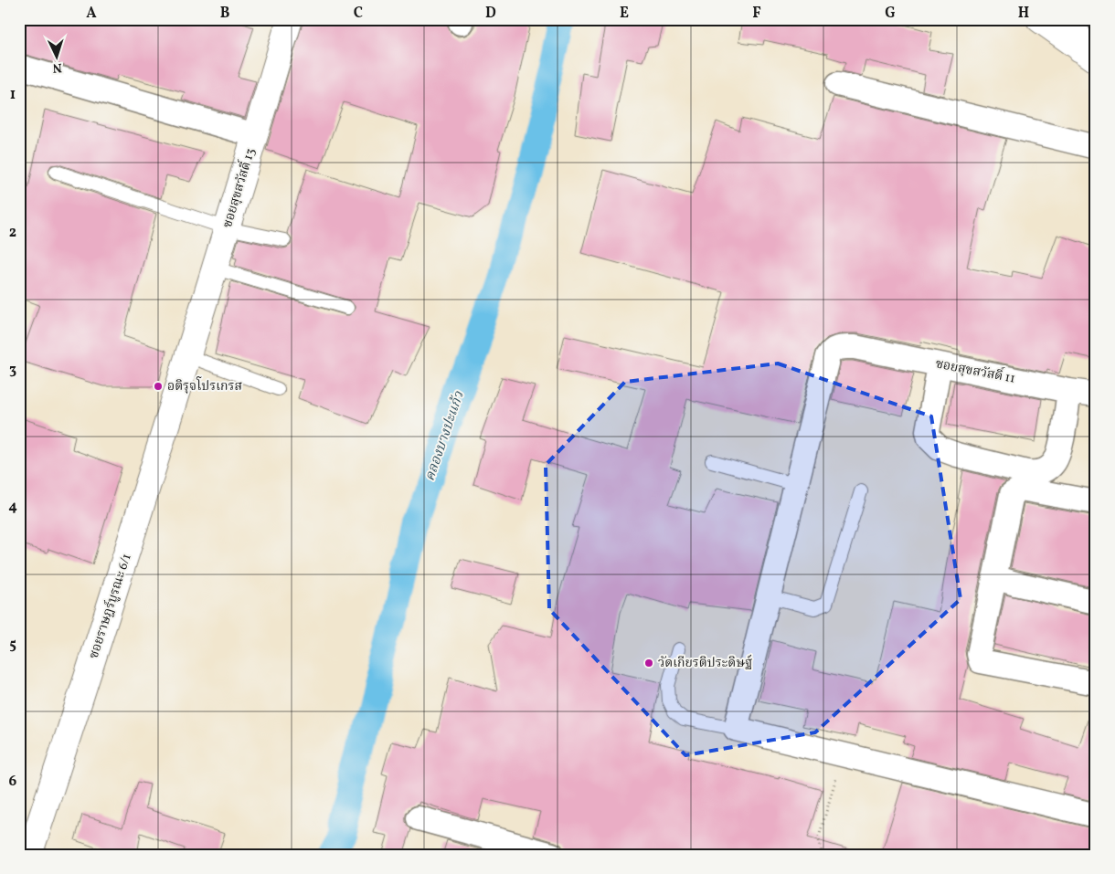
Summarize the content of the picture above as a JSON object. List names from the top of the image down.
{
  "streets": {
    "street": ["ซอยสุขสวัสดิ์ 13", "ซอยสุขสวัสดิ์ 11", "ซอยราษฎร์บูรณะ 6/1"]
  },
  "crossings": [
    ["ซอยสุขสวัสดิ์ 13", "ซอยราษฎร์บูรณะ 6/1"]
  ],
  "water": ["คลองบางปะแก้ว"],
  "places": ["อติรุจโปรเกรส", "วัดเกียรติประดิษฐ์"],
  "north": "bottom",
  "grid": {
    "columns": [
      "A",
      "B",
      "C",
      "D",
      "E",
      "F",
      "G",
      "H"
    ],
    "rows": [
      "1",
      "2",
      "3",
      "4",
      "5",
      "6"
    ]
  }
}
